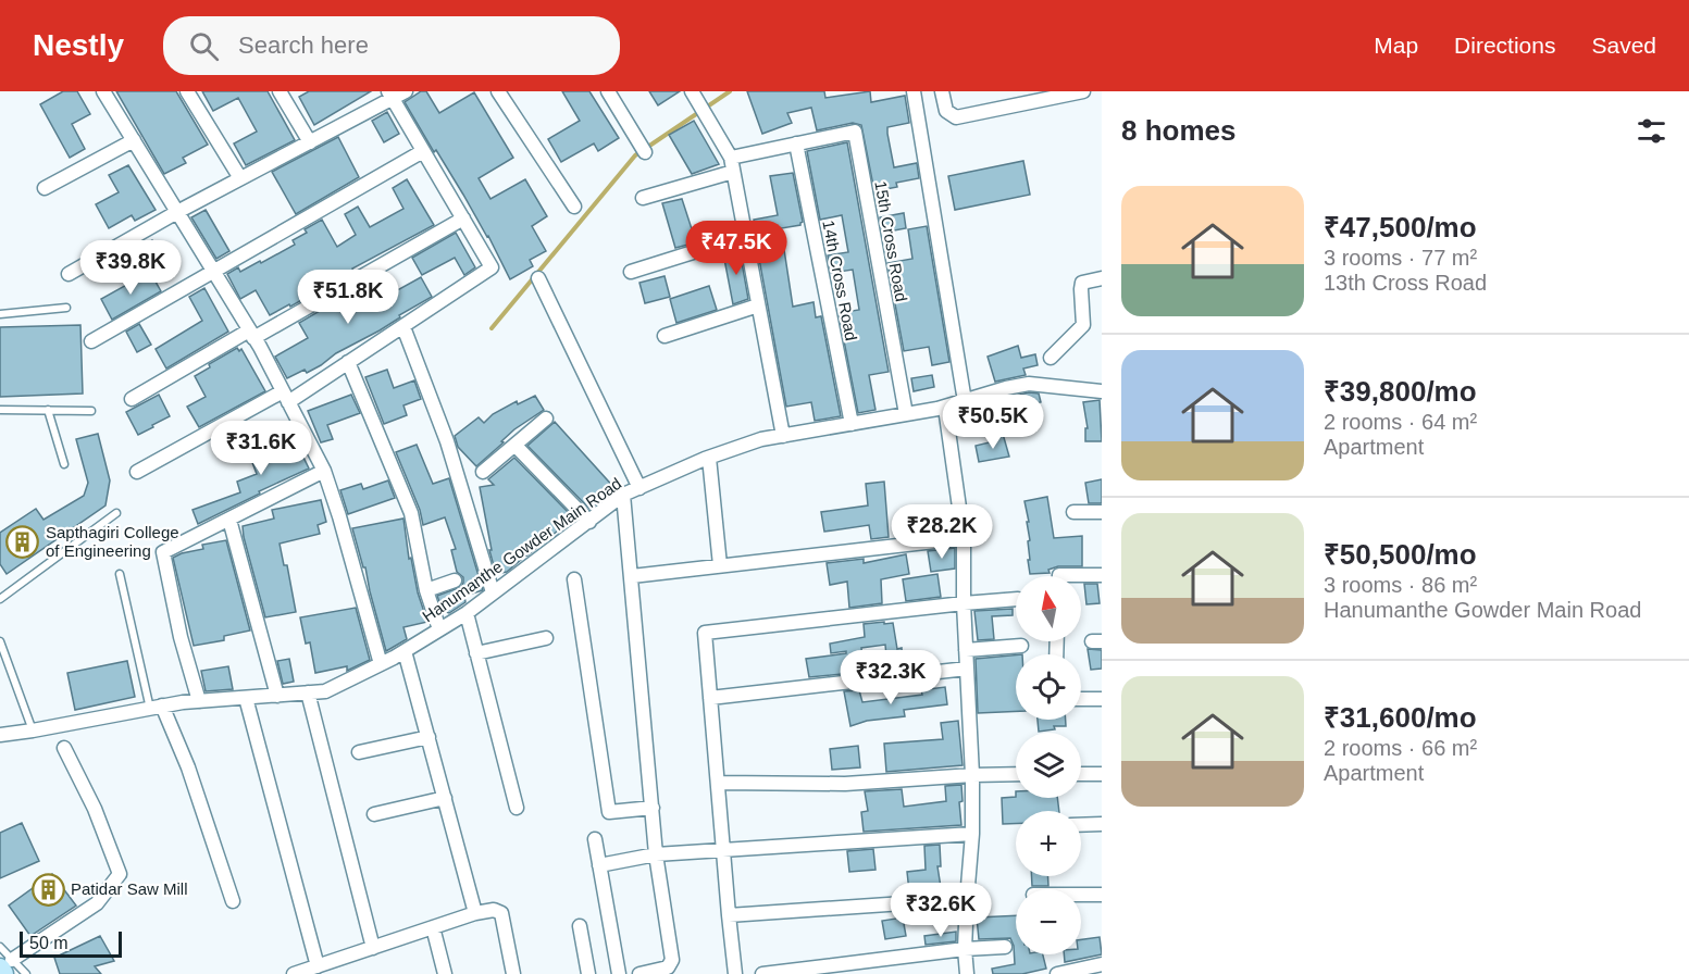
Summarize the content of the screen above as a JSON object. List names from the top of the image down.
{
  "streets": {
    "street": ["15th Cross Road", "14th Cross Road", "Hanumanthe Gowder Main Road"]
  },
  "crossings": [
    ["15th Cross Road", "14th Cross Road"],
    ["15th Cross Road", "Hanumanthe Gowder Main Road"],
    ["14th Cross Road", "Hanumanthe Gowder Main Road"]
  ],
  "places": {
    "building": ["Sapthagiri College of Engineering", "Patidar Saw Mill"]
  },
  "scale_bar": "50 m",
  "north": "top",
  "page": {
    "header": "Nestly",
    "search": "Search here",
    "nav": ["Map", "Directions", "Saved"],
    "heading": "8 homes",
    "list": [
      {
        "name": "₹47,500/mo",
        "note": "3 rooms · 77 m² · 13th Cross Road"
      },
      {
        "name": "₹39,800/mo",
        "note": "2 rooms · 64 m² · Apartment"
      },
      {
        "name": "₹50,500/mo",
        "note": "3 rooms · 86 m² · Hanumanthe Gowder Main Road"
      },
      {
        "name": "₹31,600/mo",
        "note": "2 rooms · 66 m² · Apartment"
      }
    ],
    "price": [
      "₹47.5K",
      "₹39.8K",
      "₹51.8K",
      "₹50.5K",
      "₹31.6K",
      "₹28.2K",
      "₹32.3K",
      "₹32.6K"
    ],
    "map_buttons": ["+", "−"],
    "scale": "50 m"
  }
}
